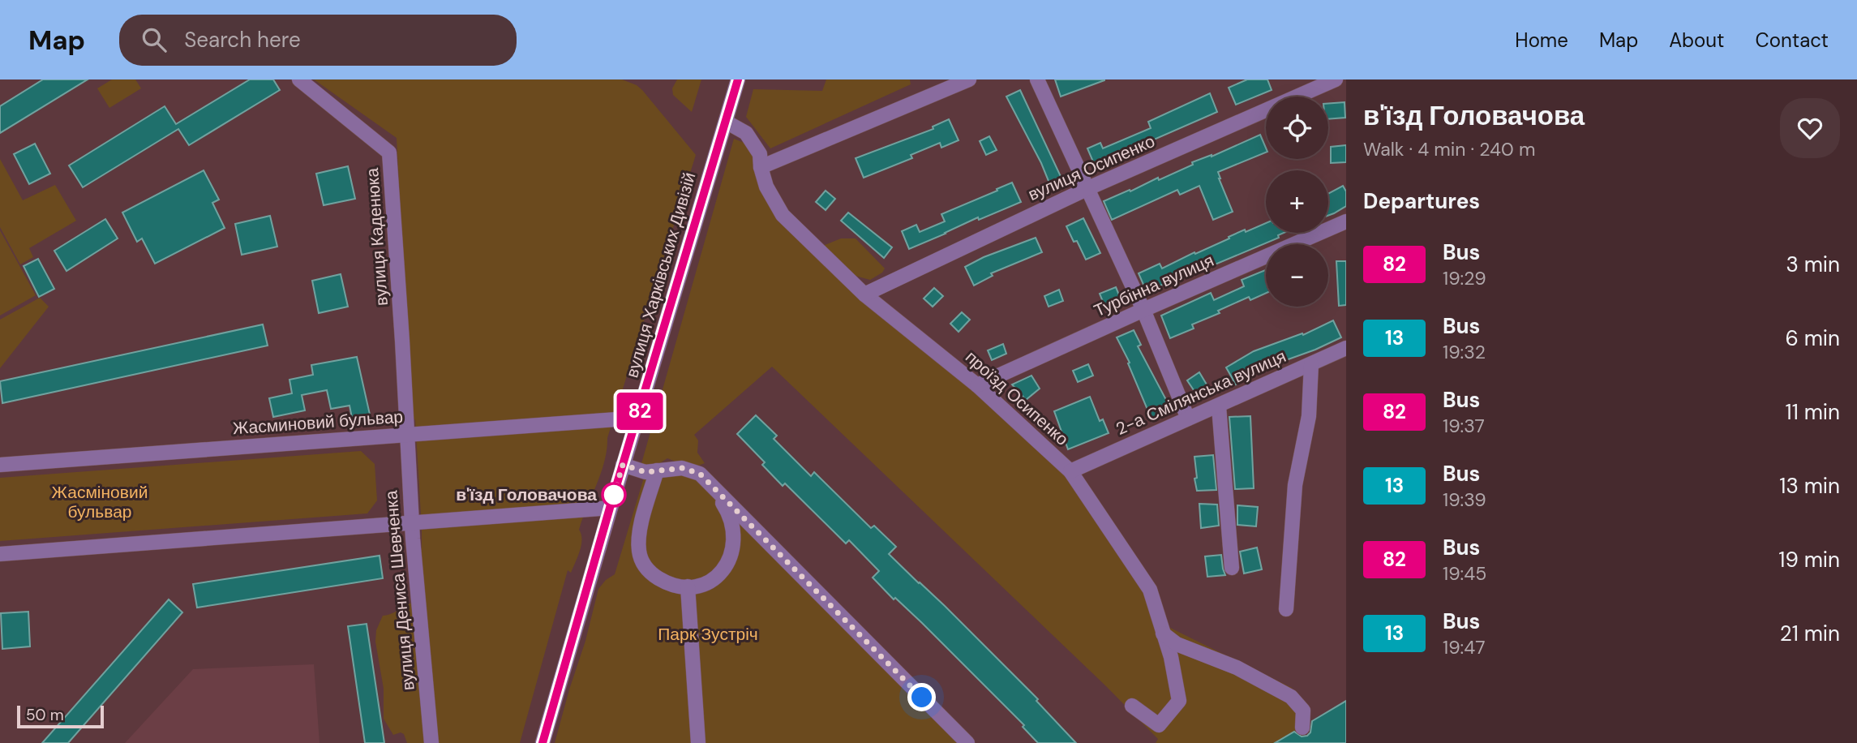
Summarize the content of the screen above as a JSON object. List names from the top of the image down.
{
  "streets": {
    "street": [
      "вулиця Осипенко",
      "вулиця Каденюка",
      "вулиця Харківських Дивізій",
      "Турбінна вулиця",
      "2-а Смілянська вулиця",
      "проїзд Осипенко",
      "Жасминовий бульвар",
      "вулиця Дениса Шевченка"
    ]
  },
  "crossings": [
    ["вулиця Осипенко", "проїзд Осипенко"],
    ["вулиця Каденюка", "Жасминовий бульвар"],
    ["вулиця Каденюка", "вулиця Дениса Шевченка"],
    ["вулиця Харківських Дивізій", "проїзд Осипенко"],
    ["вулиця Харківських Дивізій", "Жасминовий бульвар"],
    ["Турбінна вулиця", "проїзд Осипенко"],
    ["2-а Смілянська вулиця", "проїзд Осипенко"],
    ["Жасминовий бульвар", "вулиця Дениса Шевченка"]
  ],
  "parks": ["Жасміновий бульвар", "Парк Зустріч"],
  "places": ["в'їзд Головачова"],
  "lines": ["bus line 82"],
  "scale_bar": "50 m",
  "page": {
    "header": "Map",
    "search": "Search here",
    "nav": [
      "Home",
      "Map",
      "About",
      "Contact"
    ],
    "on_map": "82",
    "heading": [
      ["в'їзд Головачова", "Walk · 4 min · 240 m"],
      "Departures"
    ],
    "map_buttons": ["+", "−"],
    "list": [
      {
        "mark": "82",
        "name": "Bus",
        "note": "19:29",
        "value": "3 min"
      },
      {
        "mark": "13",
        "name": "Bus",
        "note": "19:32",
        "value": "6 min"
      },
      {
        "mark": "82",
        "name": "Bus",
        "note": "19:37",
        "value": "11 min"
      },
      {
        "mark": "13",
        "name": "Bus",
        "note": "19:39",
        "value": "13 min"
      },
      {
        "mark": "82",
        "name": "Bus",
        "note": "19:45",
        "value": "19 min"
      },
      {
        "mark": "13",
        "name": "Bus",
        "note": "19:47",
        "value": "21 min"
      }
    ],
    "scale": "50 m"
  }
}
